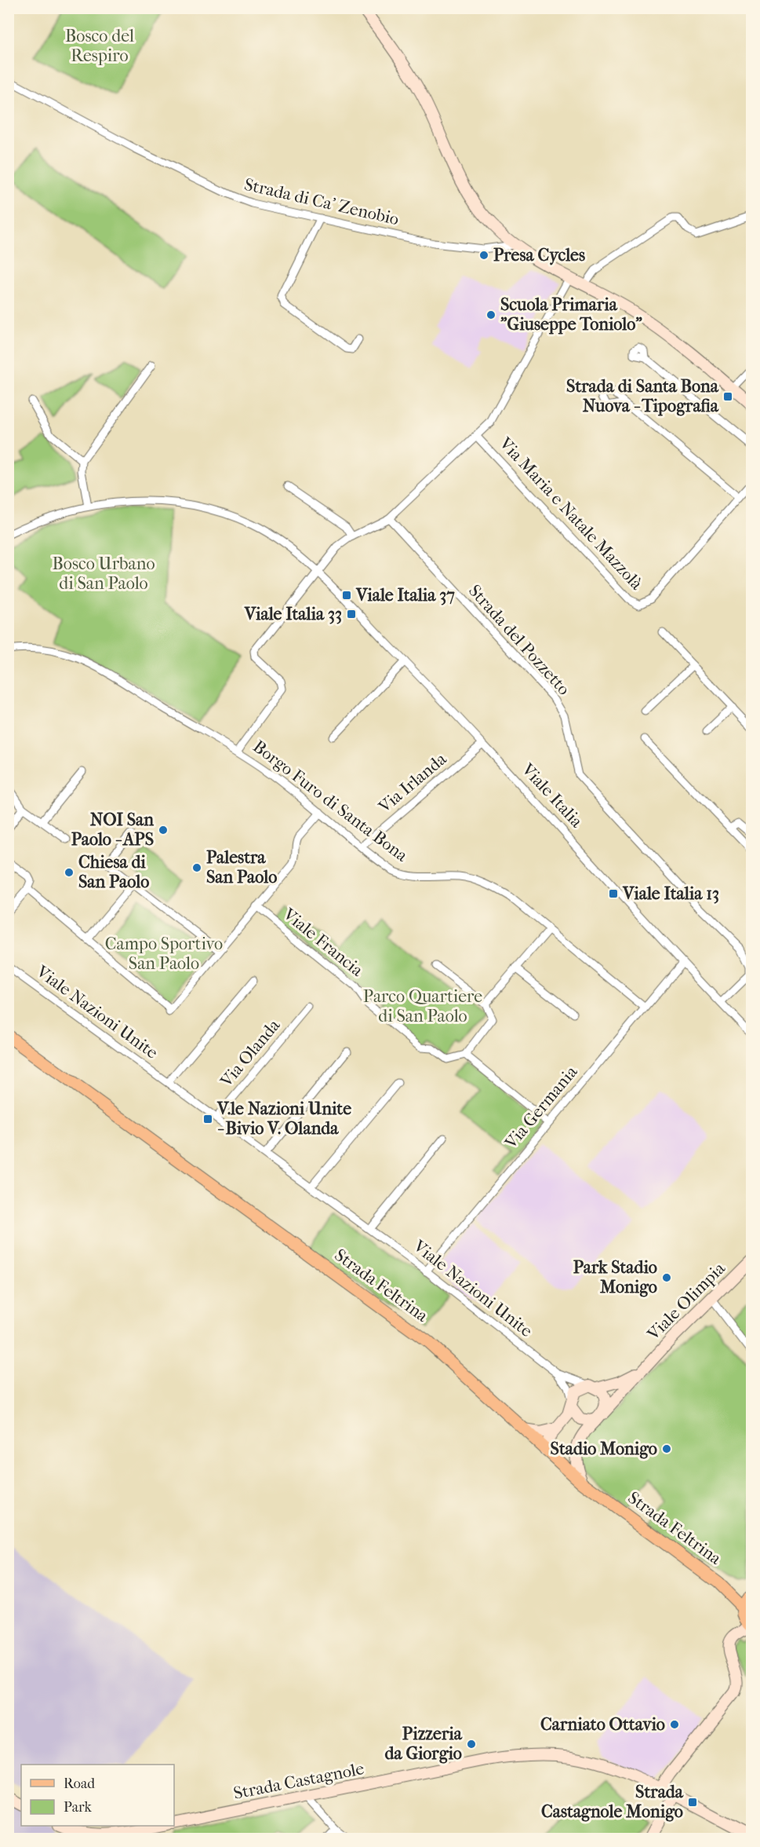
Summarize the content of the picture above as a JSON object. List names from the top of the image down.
{
  "streets": {
    "main road": ["Strada Feltrina"],
    "street": [
      "Strada di Ca' Zenobio",
      "Via Maria e Natale Mazzolà",
      "Strada del Pozzetto",
      "Via Irlanda",
      "Viale Italia",
      "Borgo Furo di Santa Bona",
      "Viale Francia",
      "Viale Nazioni Unite",
      "Via Olanda",
      "Via Germania",
      "Viale Olimpia",
      "Strada Castagnole"
    ]
  },
  "crossings": [
    ["Strada del Pozzetto", "Viale Italia"],
    ["Via Irlanda", "Viale Italia"],
    ["Via Irlanda", "Borgo Furo di Santa Bona"],
    ["Viale Italia", "Via Germania"],
    ["Borgo Furo di Santa Bona", "Via Germania"],
    ["Viale Nazioni Unite", "Via Olanda"],
    ["Viale Nazioni Unite", "Via Germania"],
    ["Viale Nazioni Unite", "Viale Olimpia"],
    ["Strada Feltrina", "Viale Olimpia"]
  ],
  "parks": [
    "Bosco del Respiro",
    "Bosco Urbano di San Paolo",
    "Campo Sportivo San Paolo",
    "Parco Quartiere di San Paolo"
  ],
  "places": {
    "other": [
      "Presa Cycles",
      "Scuola Primaria \"Giuseppe Toniolo\"",
      "NOI San Paolo - APS",
      "Palestra San Paolo",
      "Chiesa di San Paolo",
      "Park Stadio Monigo",
      "Stadio Monigo",
      "Carniato Ottavio",
      "Pizzeria da Giorgio"
    ],
    "transit": [
      "Strada di Santa Bona Nuova - Tipografia",
      "Viale Italia 37",
      "Viale Italia 33",
      "Viale Italia 13",
      "V.le Nazioni Unite - Bivio V. Olanda",
      "Strada Castagnole Monigo"
    ]
  },
  "legend": ["Road", "Park"]
}
